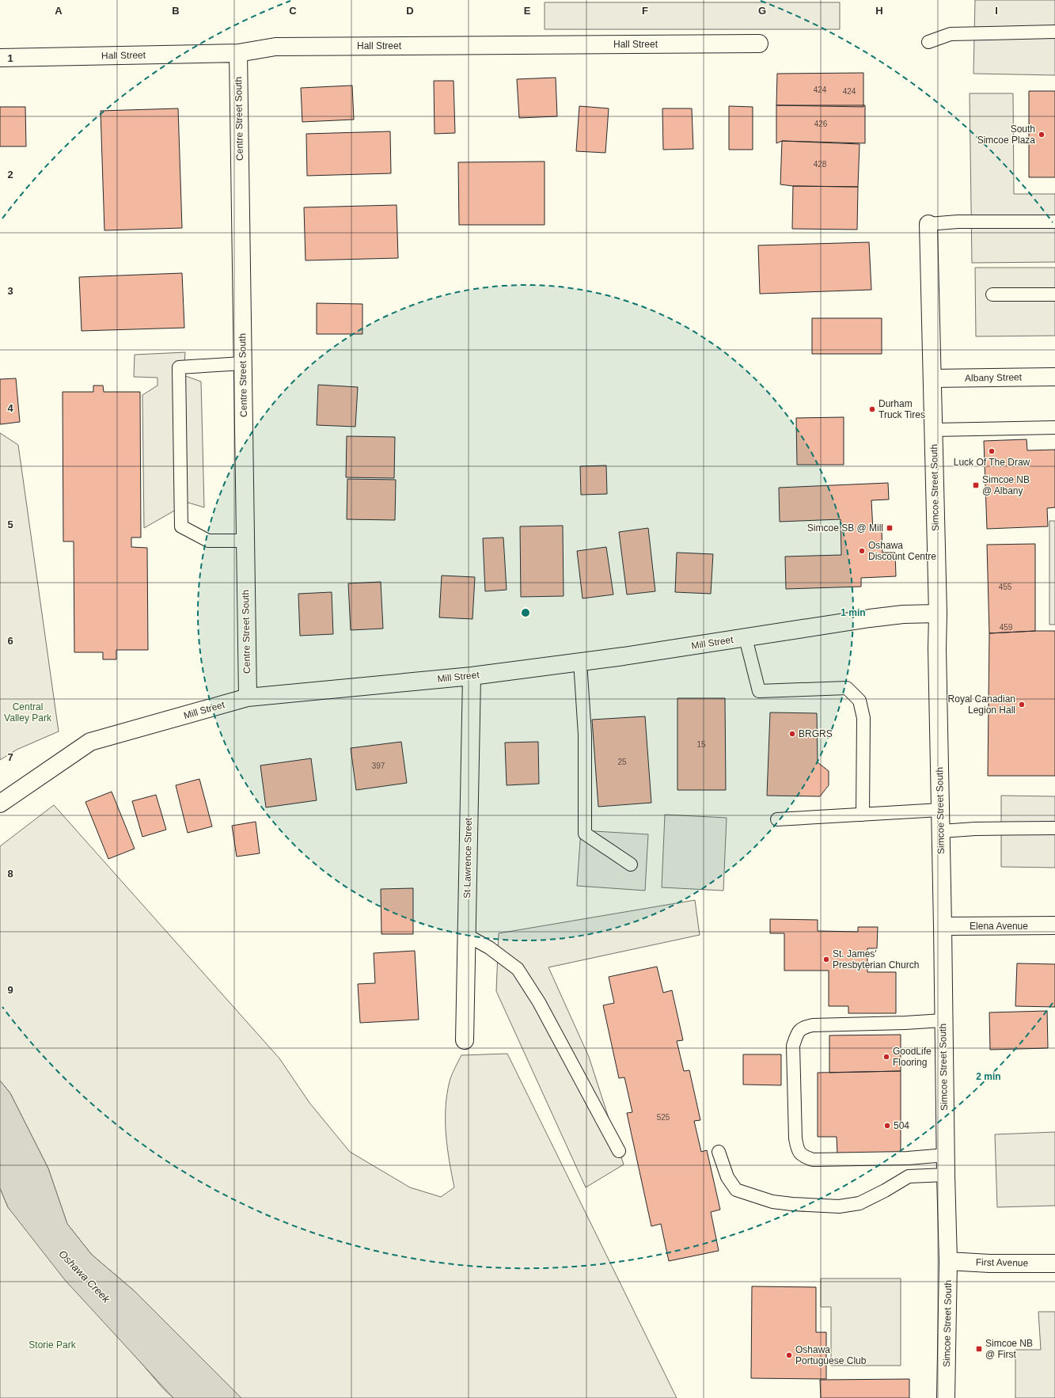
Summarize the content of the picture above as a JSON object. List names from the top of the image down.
{
  "streets": {
    "street": [
      "Hall Street",
      "Centre Street South",
      "Albany Street",
      "Simcoe Street South",
      "Mill Street",
      "St Lawrence Street",
      "Elena Avenue",
      "First Avenue"
    ]
  },
  "crossings": [
    ["Hall Street", "Centre Street South"],
    ["Centre Street South", "Mill Street"],
    ["Albany Street", "Simcoe Street South"],
    ["Simcoe Street South", "Mill Street"],
    ["Simcoe Street South", "Elena Avenue"],
    ["Simcoe Street South", "First Avenue"],
    ["Mill Street", "St Lawrence Street"]
  ],
  "water": ["Oshawa Creek"],
  "parks": ["Central Valley Park", "Storie Park"],
  "places": {
    "other": [
      "South Simcoe Plaza",
      "Durham Truck Tires",
      "Luck Of The Draw",
      "Oshawa Discount Centre",
      "Royal Canadian Legion Hall",
      "BRGRS",
      "St. James' Presbyterian Church",
      "GoodLife Flooring",
      "504",
      "Oshawa Portuguese Club"
    ],
    "transit": ["Simcoe NB @ Albany", "Simcoe SB @ Mill", "Simcoe NB @ First"]
  },
  "house_numbers": [
    "424",
    "424",
    "426",
    "428",
    "455",
    "459",
    "15",
    "25",
    "397",
    "525"
  ],
  "grid": {
    "columns": [
      "A",
      "B",
      "C",
      "D",
      "E",
      "F",
      "G",
      "H",
      "I"
    ],
    "rows": [
      "1",
      "2",
      "3",
      "4",
      "5",
      "6",
      "7",
      "8",
      "9"
    ]
  },
  "rings": ["1 min", "2 min"]
}
